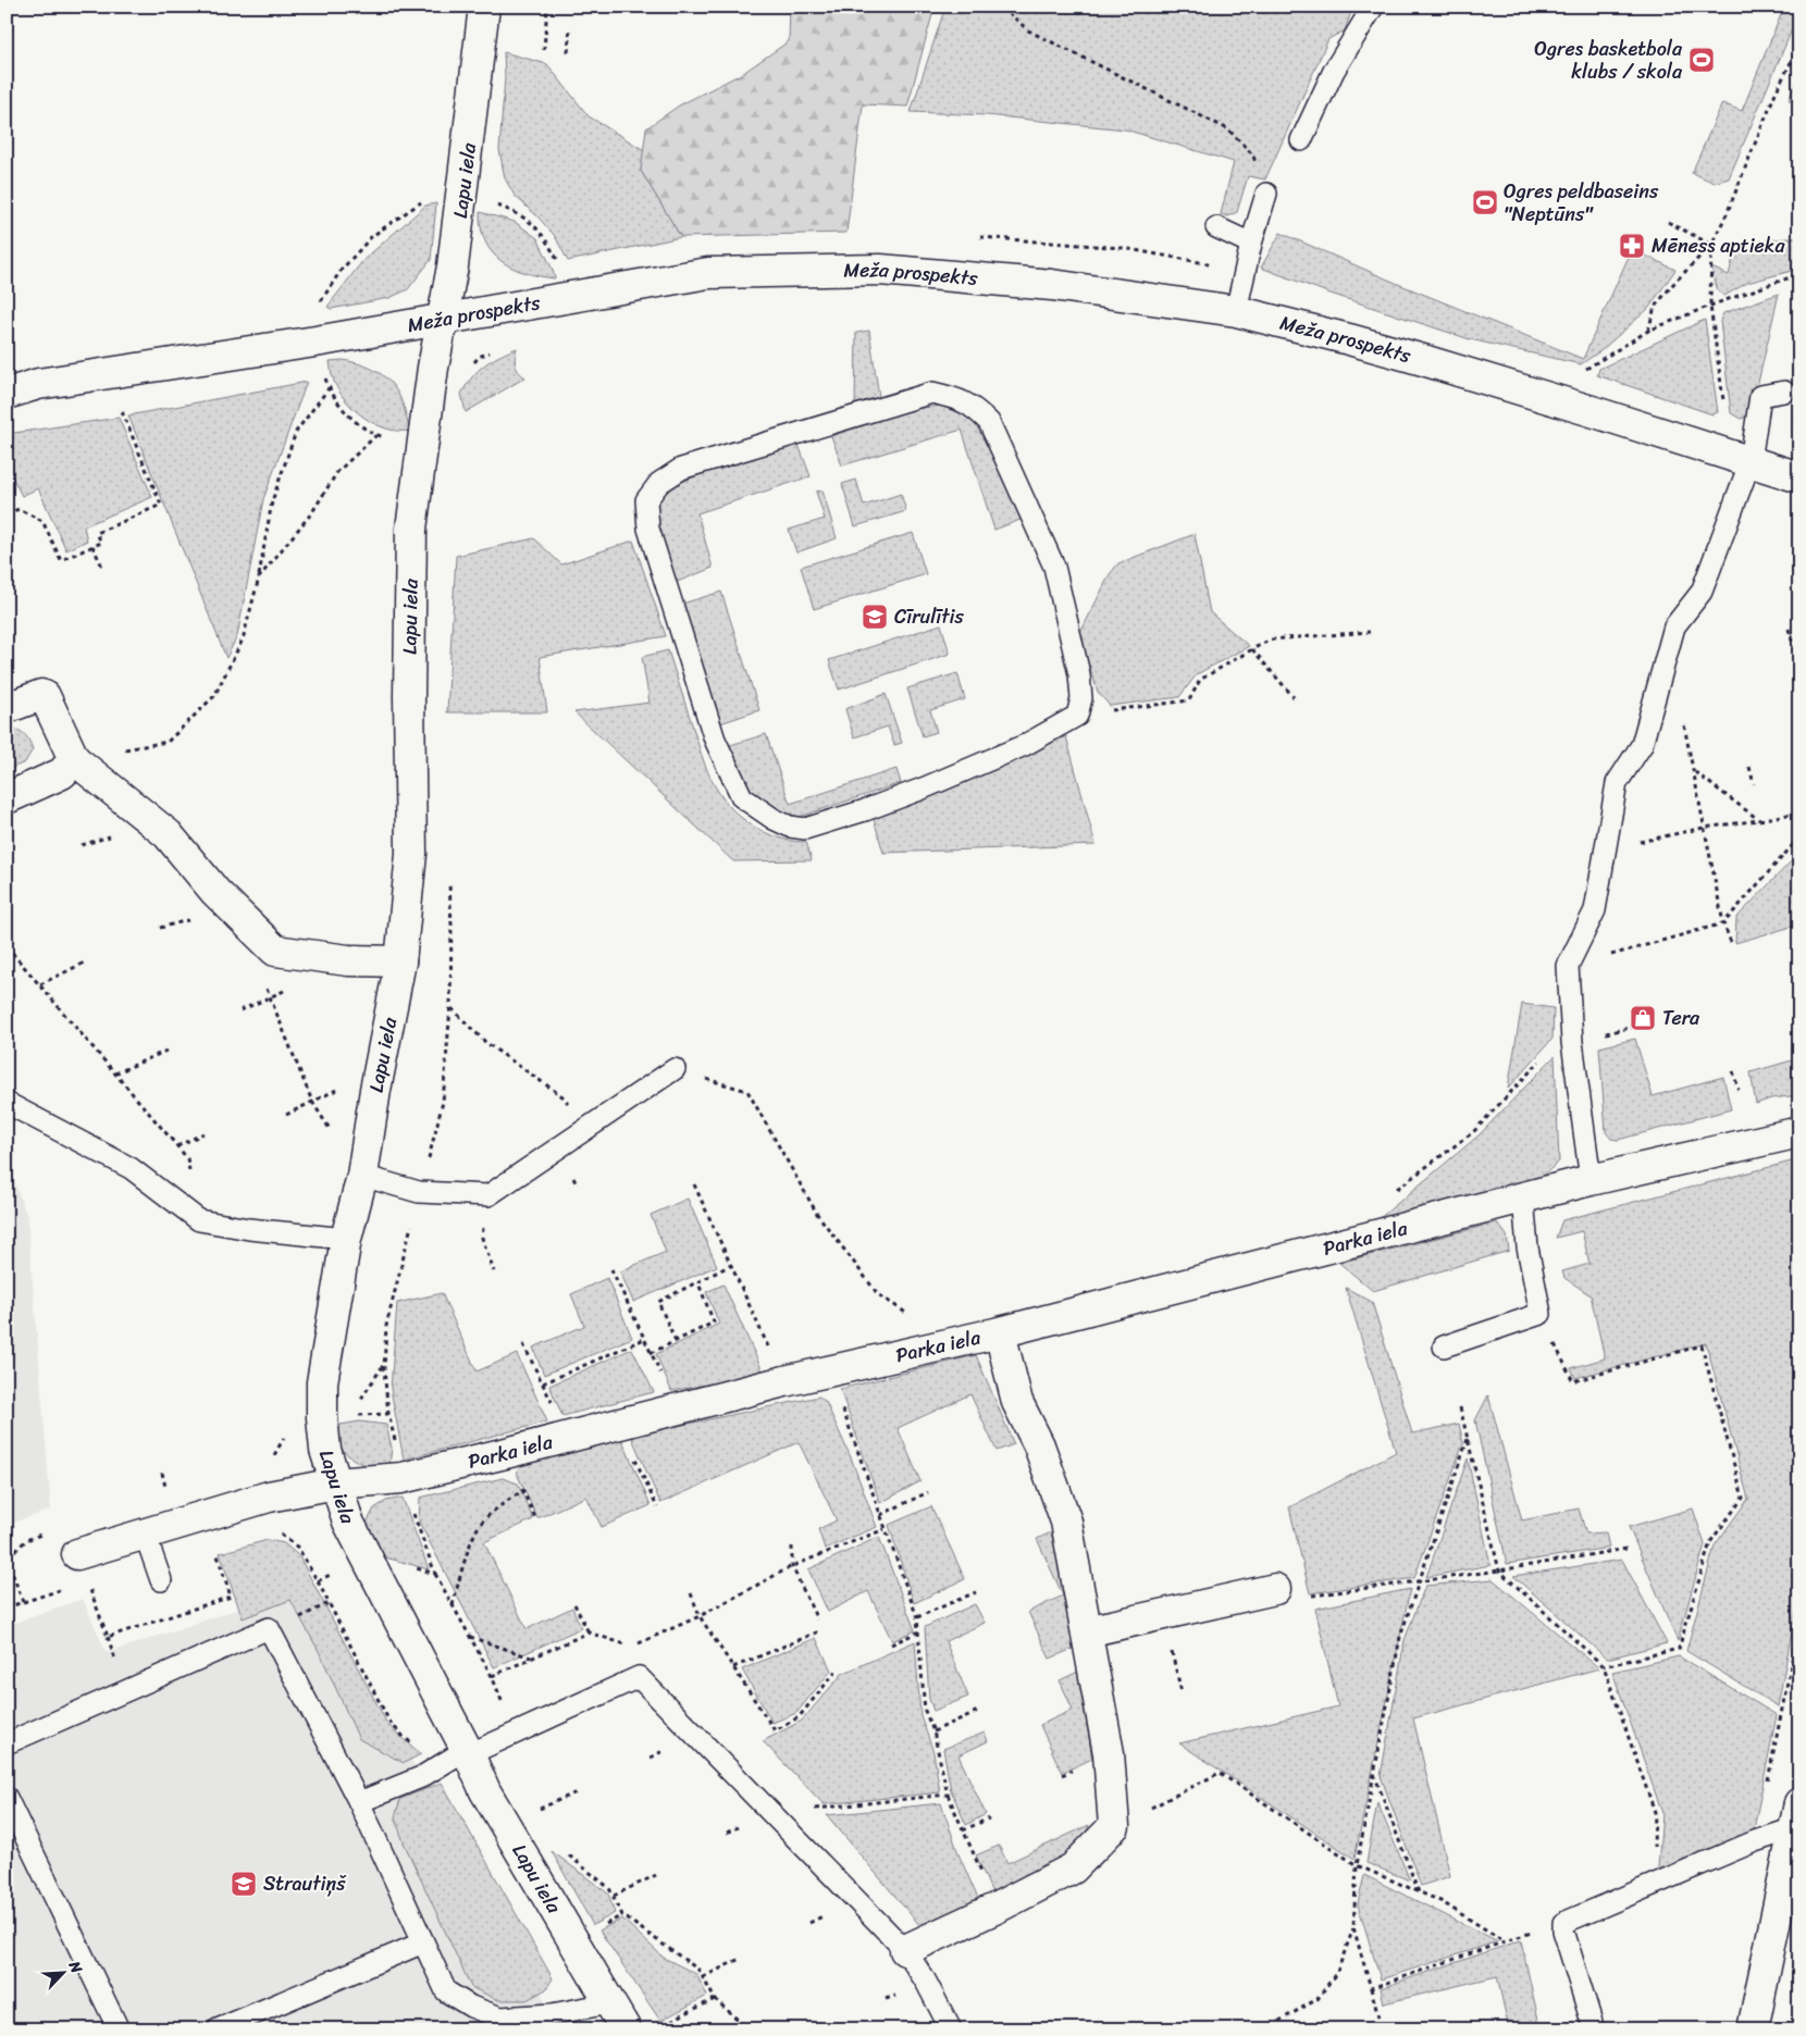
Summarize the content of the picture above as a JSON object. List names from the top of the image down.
{
  "streets": {
    "street": ["Lapu iela", "Meža prospekts", "Parka iela"]
  },
  "crossings": [
    ["Lapu iela", "Meža prospekts"],
    ["Lapu iela", "Parka iela"]
  ],
  "places": {
    "sports": ["Ogres basketbola klubs / skola", "Ogres peldbaseins \"Neptūns\""],
    "pharmacy": ["Mēness aptieka"],
    "school or university": ["Cīrulītis", "Strautiņš"],
    "shop": ["Tera"]
  },
  "north": "top right"
}
